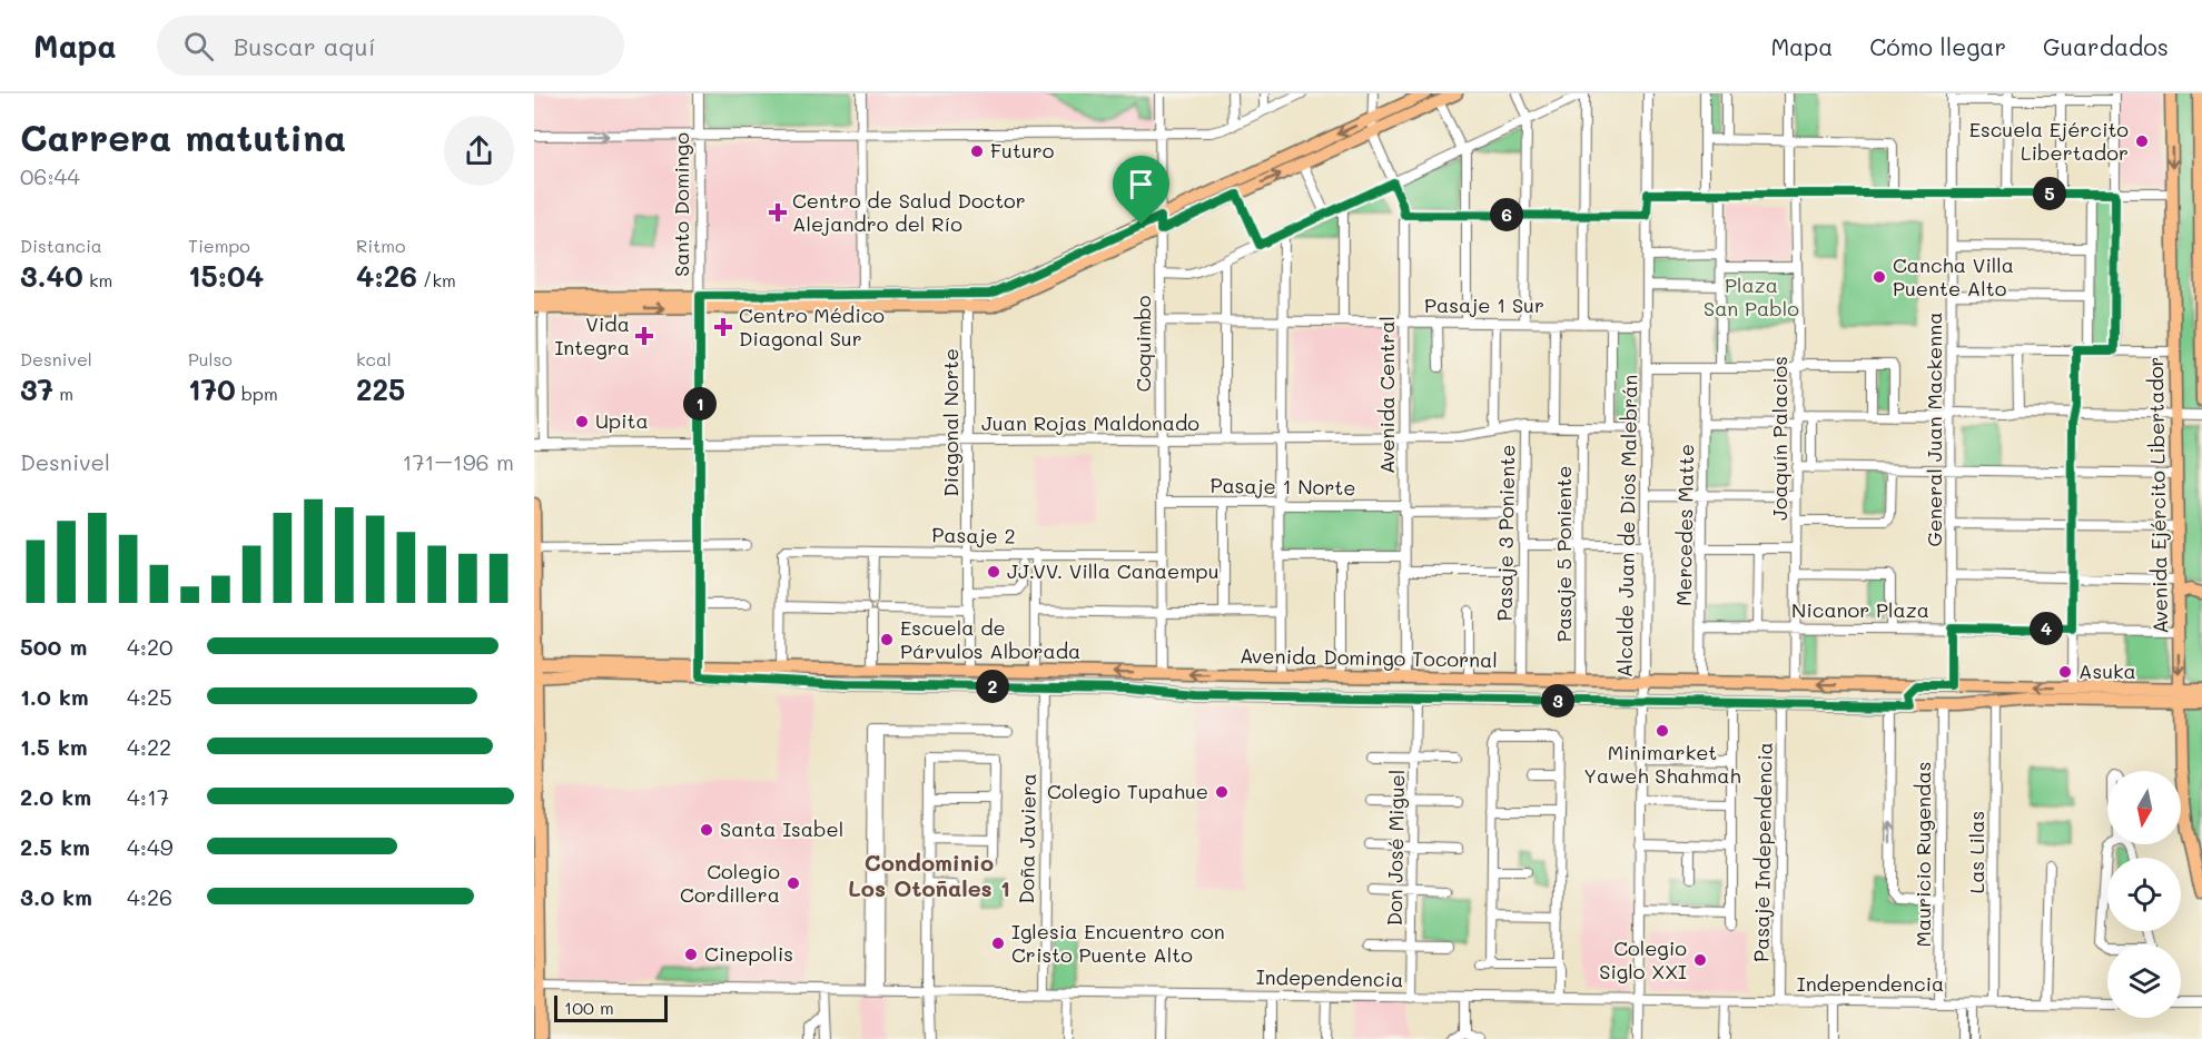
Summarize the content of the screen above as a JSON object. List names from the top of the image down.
{
  "streets": {
    "main road": ["Avenida Ejército Libertador", "Avenida Domingo Tocornal"],
    "street": [
      "Santo Domingo",
      "Pasaje 1 Sur",
      "Coquimbo",
      "Avenida Central",
      "Diagonal Norte",
      "Juan Rojas Maldonado",
      "General Juan Mackenna",
      "Joaquín Palacios",
      "Pasaje 1 Norte",
      "Mercedes Matte",
      "Alcalde Juan de Dios Malebrán",
      "Pasaje 3 Poniente",
      "Pasaje 2",
      "Pasaje 5 Poniente",
      "Nicanor Plaza",
      "Doña Javiera",
      "Don José Miguel",
      "Pasaje Independencia",
      "Las Lilas",
      "Mauricio Rugendas",
      "Independencia"
    ]
  },
  "crossings": [
    ["Santo Domingo", "Juan Rojas Maldonado"],
    ["Santo Domingo", "Avenida Domingo Tocornal"],
    ["Pasaje 1 Sur", "Coquimbo"],
    ["Pasaje 1 Sur", "Avenida Central"],
    ["Pasaje 1 Sur", "Alcalde Juan de Dios Malebrán"],
    ["Coquimbo", "Juan Rojas Maldonado"],
    ["Coquimbo", "Pasaje 1 Norte"],
    ["Coquimbo", "Pasaje 2"],
    ["Coquimbo", "Avenida Domingo Tocornal"],
    ["Avenida Central", "Juan Rojas Maldonado"],
    ["Avenida Central", "Pasaje 1 Norte"],
    ["Avenida Central", "Avenida Domingo Tocornal"],
    ["Diagonal Norte", "Juan Rojas Maldonado"],
    ["Diagonal Norte", "Pasaje 2"],
    ["Diagonal Norte", "Avenida Domingo Tocornal"],
    ["Juan Rojas Maldonado", "Alcalde Juan de Dios Malebrán"],
    ["Juan Rojas Maldonado", "Pasaje 3 Poniente"],
    ["Juan Rojas Maldonado", "Pasaje 5 Poniente"],
    ["General Juan Mackenna", "Nicanor Plaza"],
    ["General Juan Mackenna", "Avenida Domingo Tocornal"],
    ["Joaquín Palacios", "Nicanor Plaza"],
    ["Joaquín Palacios", "Avenida Domingo Tocornal"],
    ["Pasaje 1 Norte", "Pasaje 3 Poniente"],
    ["Avenida Ejército Libertador", "Nicanor Plaza"],
    ["Avenida Ejército Libertador", "Avenida Domingo Tocornal"],
    ["Mercedes Matte", "Nicanor Plaza"],
    ["Mercedes Matte", "Avenida Domingo Tocornal"],
    ["Alcalde Juan de Dios Malebrán", "Avenida Domingo Tocornal"],
    ["Alcalde Juan de Dios Malebrán", "Independencia"],
    ["Pasaje 3 Poniente", "Avenida Domingo Tocornal"],
    ["Pasaje 5 Poniente", "Avenida Domingo Tocornal"],
    ["Avenida Domingo Tocornal", "Doña Javiera"],
    ["Avenida Domingo Tocornal", "Don José Miguel"],
    ["Avenida Domingo Tocornal", "Pasaje Independencia"],
    ["Avenida Domingo Tocornal", "Las Lilas"],
    ["Avenida Domingo Tocornal", "Mauricio Rugendas"],
    ["Doña Javiera", "Independencia"],
    ["Don José Miguel", "Independencia"],
    ["Pasaje Independencia", "Independencia"],
    ["Las Lilas", "Independencia"],
    ["Mauricio Rugendas", "Independencia"]
  ],
  "districts": ["Condominio Los Otoñales 1"],
  "parks": ["Plaza San Pablo"],
  "places": {
    "other": [
      "Escuela Ejército Libertador",
      "Futuro",
      "Cancha Villa Puente Alto",
      "Upita",
      "JJ.VV. Villa Canaempu",
      "Escuela de Párvulos Alborada",
      "Asuka",
      "Minimarket Yaweh Shahmah",
      "Colegio Tupahue",
      "Santa Isabel",
      "Colegio Cordillera",
      "Iglesia Encuentro con Cristo Puente Alto",
      "Cinepolis",
      "Colegio Siglo XXI"
    ],
    "health": ["Centro de Salud Doctor Alejandro del Río", "Centro Médico Diagonal Sur", "Vida Integra"]
  },
  "scale_bar": "100 m",
  "north": "bottom",
  "page": {
    "header": "Mapa",
    "search": "Buscar aquí",
    "nav": ["Mapa", "Cómo llegar", "Guardados"],
    "heading": ["Carrera matutina", "06:44"],
    "pins": [
      "5",
      "6",
      "1",
      "4",
      "2",
      "3"
    ],
    "stats": [
      ["Distancia", "3.40 km"],
      ["Tiempo", "15:04"],
      ["Ritmo", "4:26 /km"],
      ["Desnivel", "37 m"],
      ["Pulso", "170 bpm"],
      ["kcal", "225"]
    ],
    "chart": ["Desnivel", "171–196 m"],
    "list": [
      {
        "name": "500 m",
        "note": "4:20"
      },
      {
        "name": "1.0 km",
        "note": "4:25"
      },
      {
        "name": "1.5 km",
        "note": "4:22"
      },
      {
        "name": "2.0 km",
        "note": "4:17"
      },
      {
        "name": "2.5 km",
        "note": "4:49"
      },
      {
        "name": "3.0 km",
        "note": "4:26"
      }
    ],
    "scale": "100 m"
  }
}
